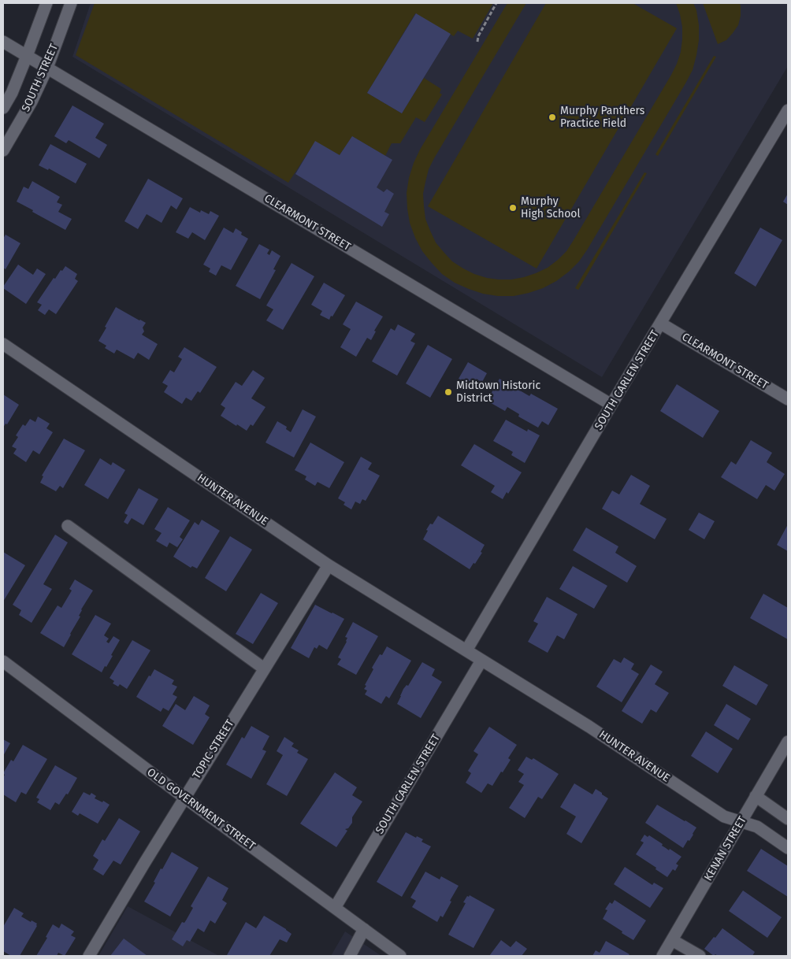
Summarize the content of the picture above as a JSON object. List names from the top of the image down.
{
  "streets": {
    "street": [
      "SOUTH STREET",
      "CLEARMONT STREET",
      "SOUTH CARLEN STREET",
      "HUNTER AVENUE",
      "TOPIC STREET",
      "OLD GOVERNMENT STREET",
      "KENAN STREET"
    ]
  },
  "crossings": [
    ["SOUTH STREET", "CLEARMONT STREET"],
    ["CLEARMONT STREET", "SOUTH CARLEN STREET"],
    ["SOUTH CARLEN STREET", "HUNTER AVENUE"],
    ["SOUTH CARLEN STREET", "OLD GOVERNMENT STREET"],
    ["HUNTER AVENUE", "TOPIC STREET"],
    ["HUNTER AVENUE", "KENAN STREET"],
    ["TOPIC STREET", "OLD GOVERNMENT STREET"]
  ],
  "places": ["Murphy Panthers Practice Field", "Murphy High School", "Midtown Historic District"]
}
